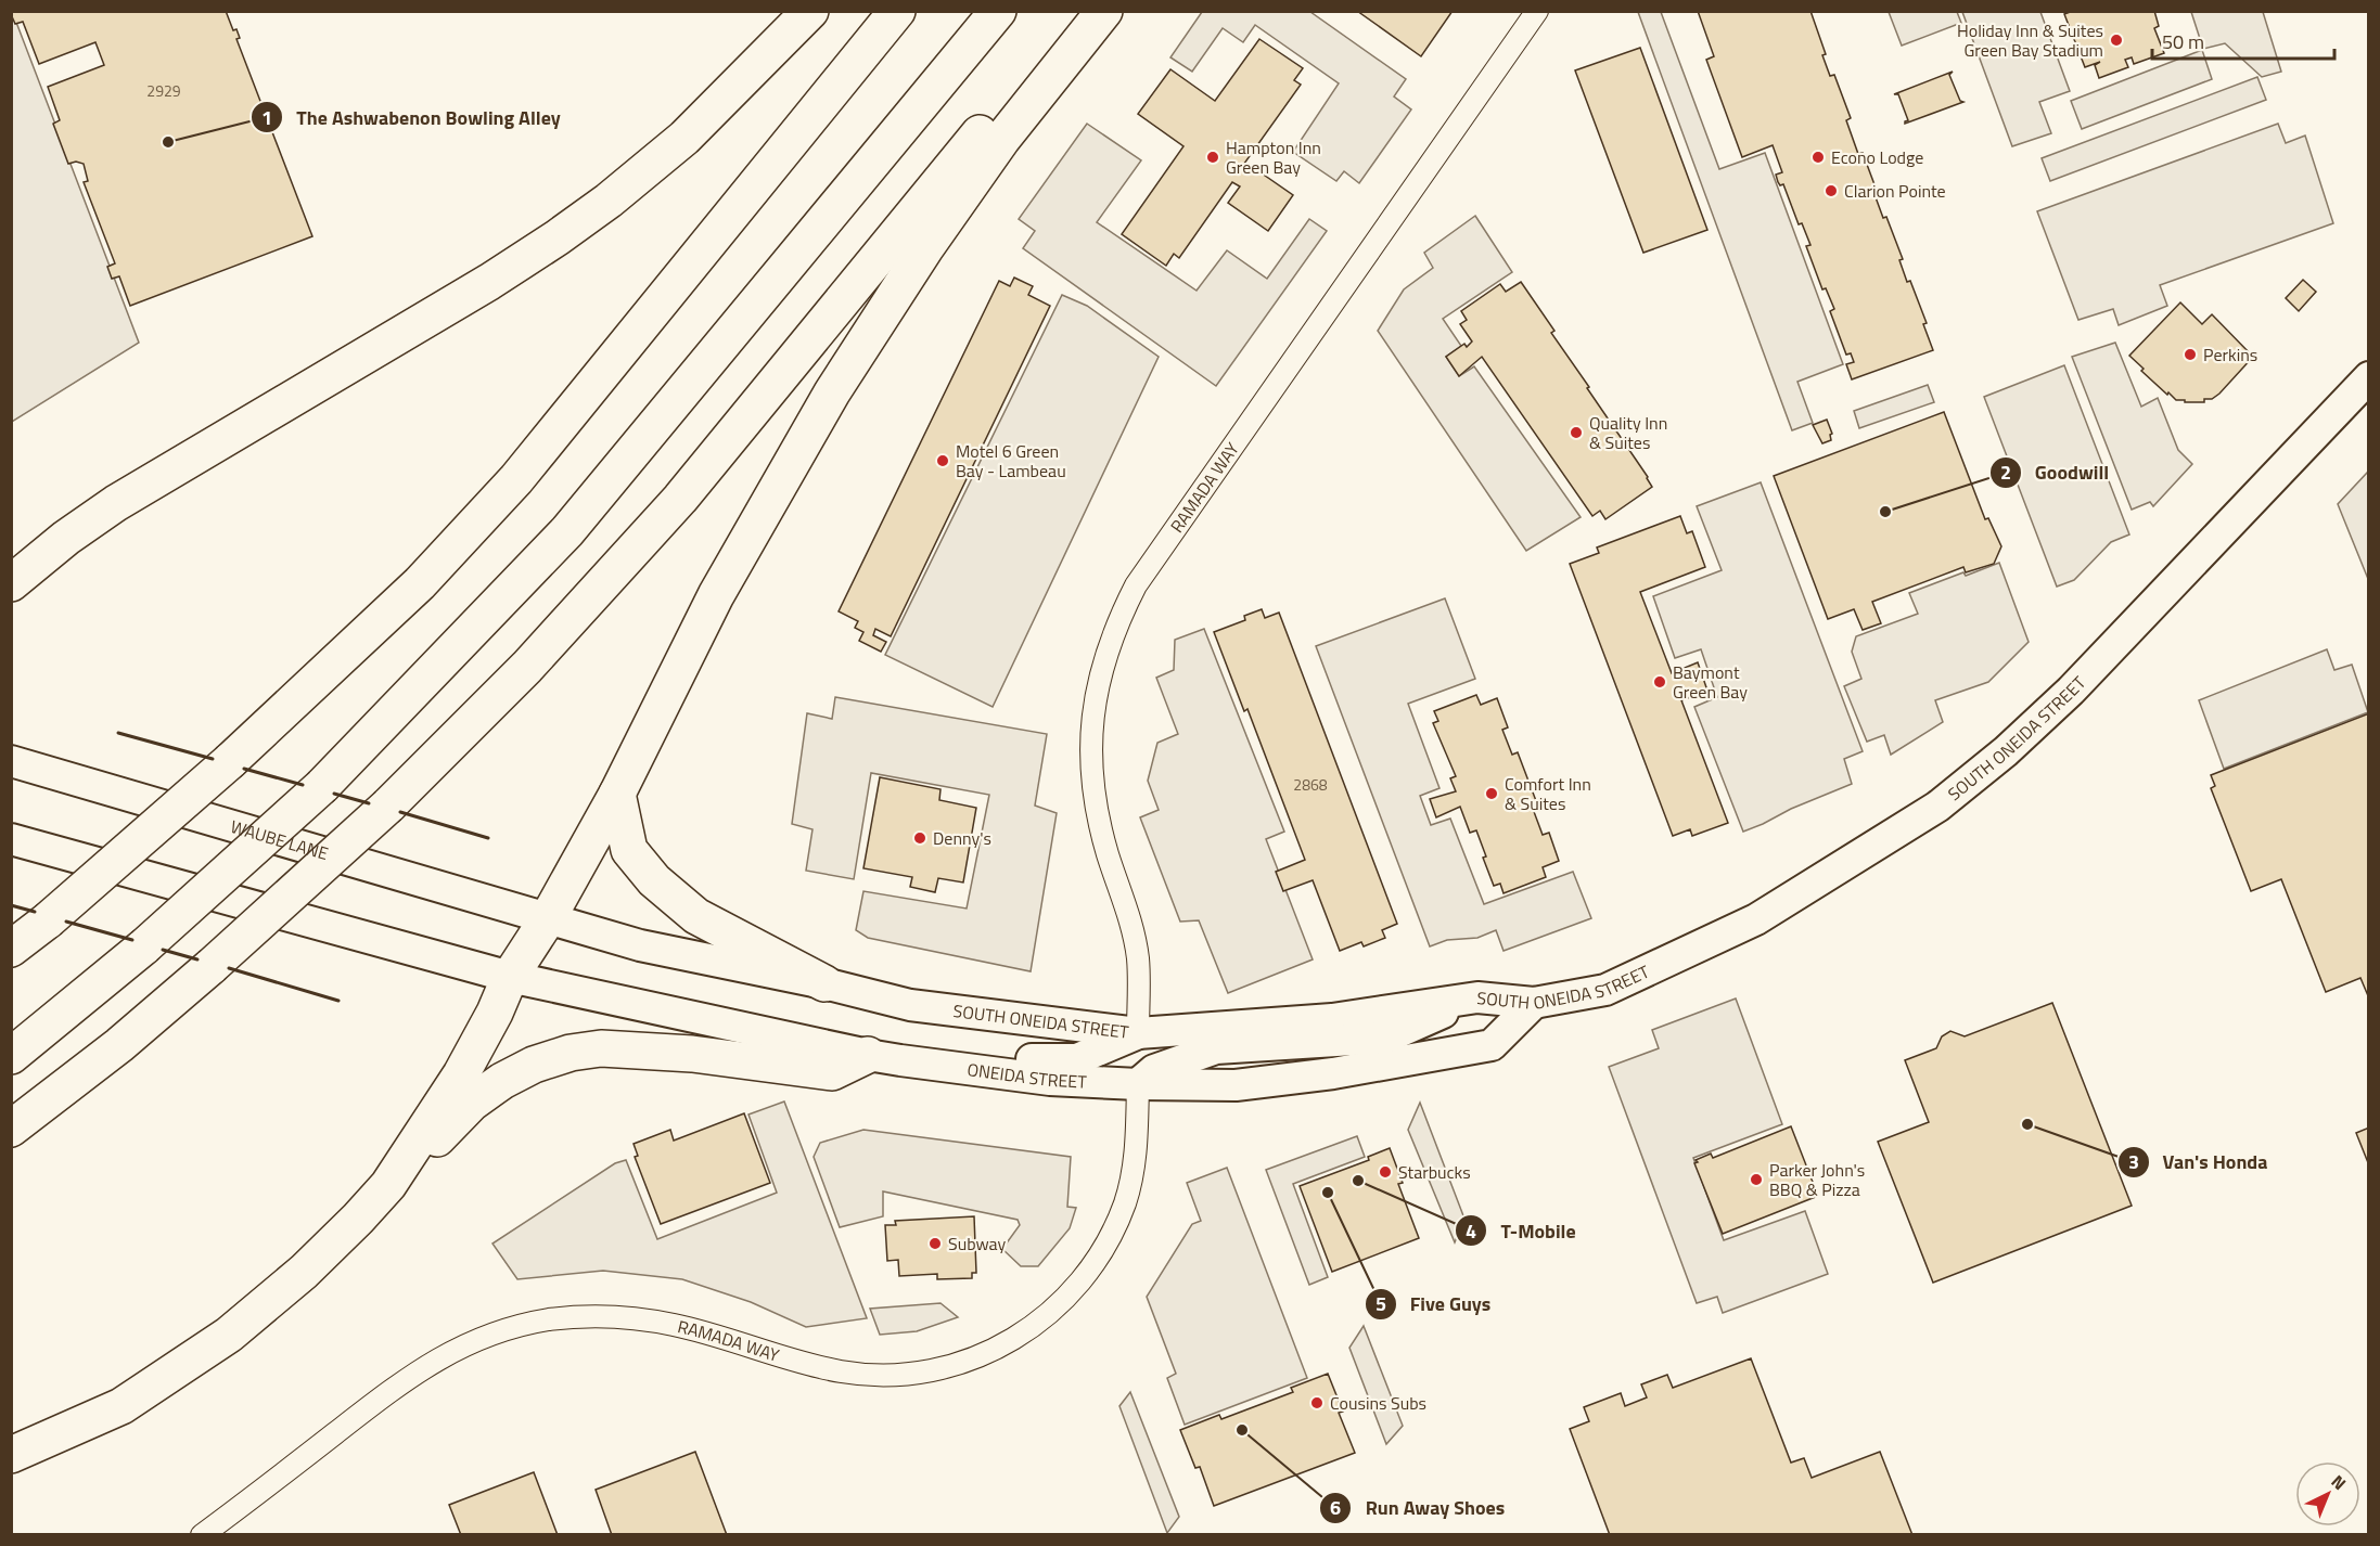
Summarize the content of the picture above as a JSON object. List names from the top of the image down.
{
  "streets": {
    "street": [
      "RAMADA WAY",
      "SOUTH ONEIDA STREET",
      "WAUBE LANE",
      "ONEIDA STREET"
    ]
  },
  "crossings": [
    ["RAMADA WAY", "SOUTH ONEIDA STREET"],
    ["RAMADA WAY", "ONEIDA STREET"],
    ["SOUTH ONEIDA STREET", "WAUBE LANE"],
    ["SOUTH ONEIDA STREET", "ONEIDA STREET"]
  ],
  "places": [
    "Holiday Inn & Suites Green Bay Stadium",
    "The Ashwabenon Bowling Alley",
    "Hampton Inn Green Bay",
    "Econo Lodge",
    "Clarion Pointe",
    "Perkins",
    "Quality Inn & Suites",
    "Motel 6 Green Bay - Lambeau",
    "Goodwill",
    "Baymont Green Bay",
    "Comfort Inn & Suites",
    "Denny's",
    "Van's Honda",
    "Starbucks",
    "Parker John's BBQ & Pizza",
    "T-Mobile",
    "Five Guys",
    "Subway",
    "Cousins Subs",
    "Run Away Shoes"
  ],
  "house_numbers": ["2929", "2868"],
  "scale_bar": "50 m",
  "north": "top right"
}
